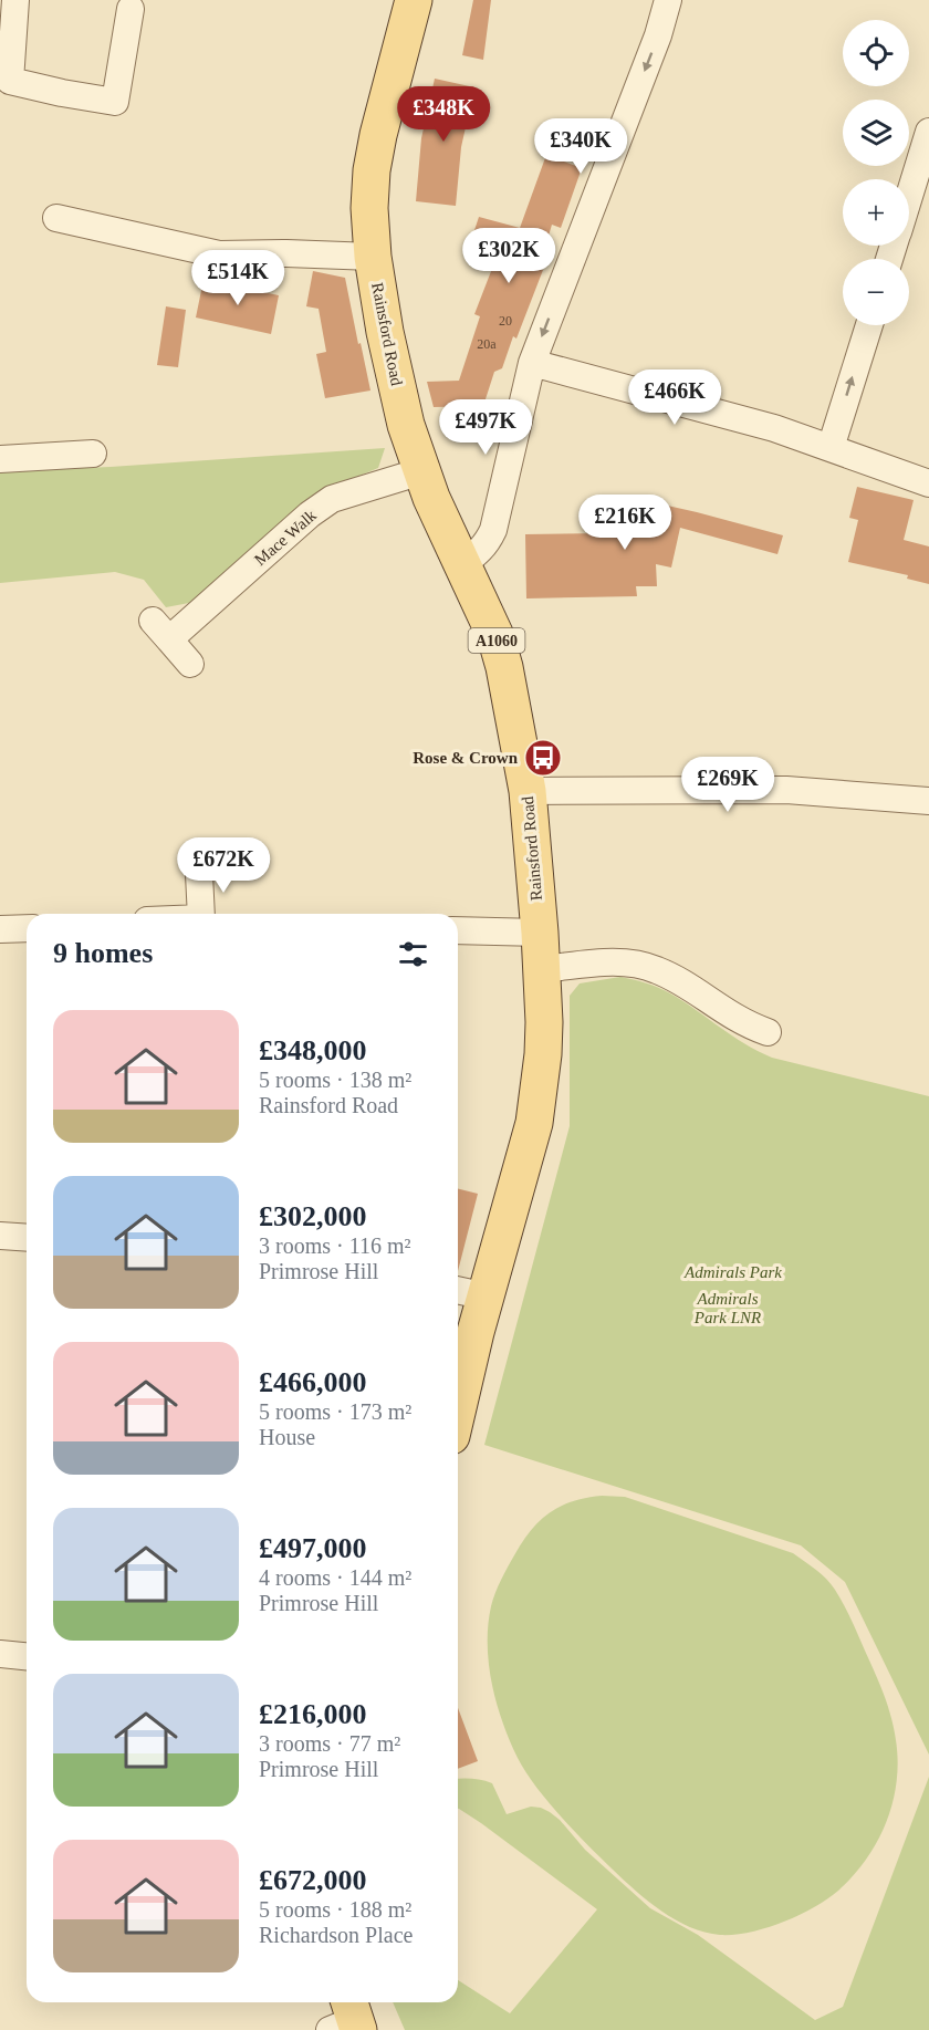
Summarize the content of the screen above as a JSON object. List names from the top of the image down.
{
  "streets": {
    "main road": ["Rainsford Road", "A1060"],
    "street": ["Mace Walk"]
  },
  "crossings": [
    ["Rainsford Road", "Mace Walk"]
  ],
  "parks": ["Admirals Park", "Admirals Park LNR"],
  "places": {
    "bus stop": ["Rose & Crown"]
  },
  "house_numbers": ["20", "20a"],
  "page": {
    "map_buttons": ["+", "−"],
    "price": [
      "£348K",
      "£340K",
      "£302K",
      "£514K",
      "£466K",
      "£497K",
      "£216K",
      "£269K",
      "£672K"
    ],
    "heading": "9 homes",
    "list": [
      {
        "name": "£348,000",
        "note": "5 rooms · 138 m² · Rainsford Road"
      },
      {
        "name": "£302,000",
        "note": "3 rooms · 116 m² · Primrose Hill"
      },
      {
        "name": "£466,000",
        "note": "5 rooms · 173 m² · House"
      },
      {
        "name": "£497,000",
        "note": "4 rooms · 144 m² · Primrose Hill"
      },
      {
        "name": "£216,000",
        "note": "3 rooms · 77 m² · Primrose Hill"
      },
      {
        "name": "£672,000",
        "note": "5 rooms · 188 m² · Richardson Place"
      }
    ]
  }
}
